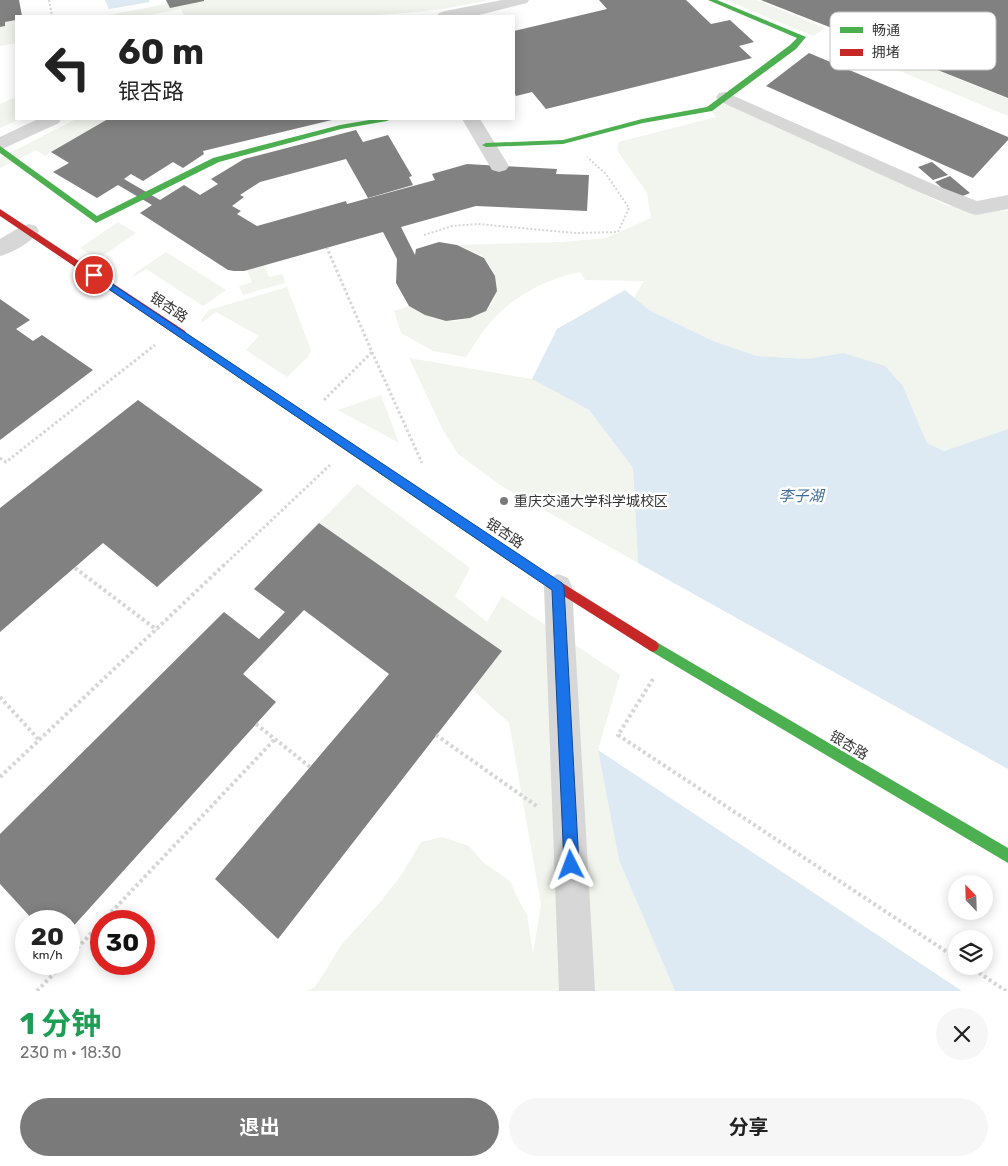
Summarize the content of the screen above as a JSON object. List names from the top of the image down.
{
  "streets": {
    "street": ["银杏路"]
  },
  "water": ["李子湖"],
  "places": ["重庆交通大学科学城校区"],
  "legend": ["畅通", "拥堵"],
  "north": "top left",
  "page": {
    "turn": ["60 m", "银杏路"],
    "speed": "20 km/h",
    "limit": "30",
    "heading": ["1 分钟", "230 m · 18:30"],
    "buttons": ["退出", "分享"]
  }
}
